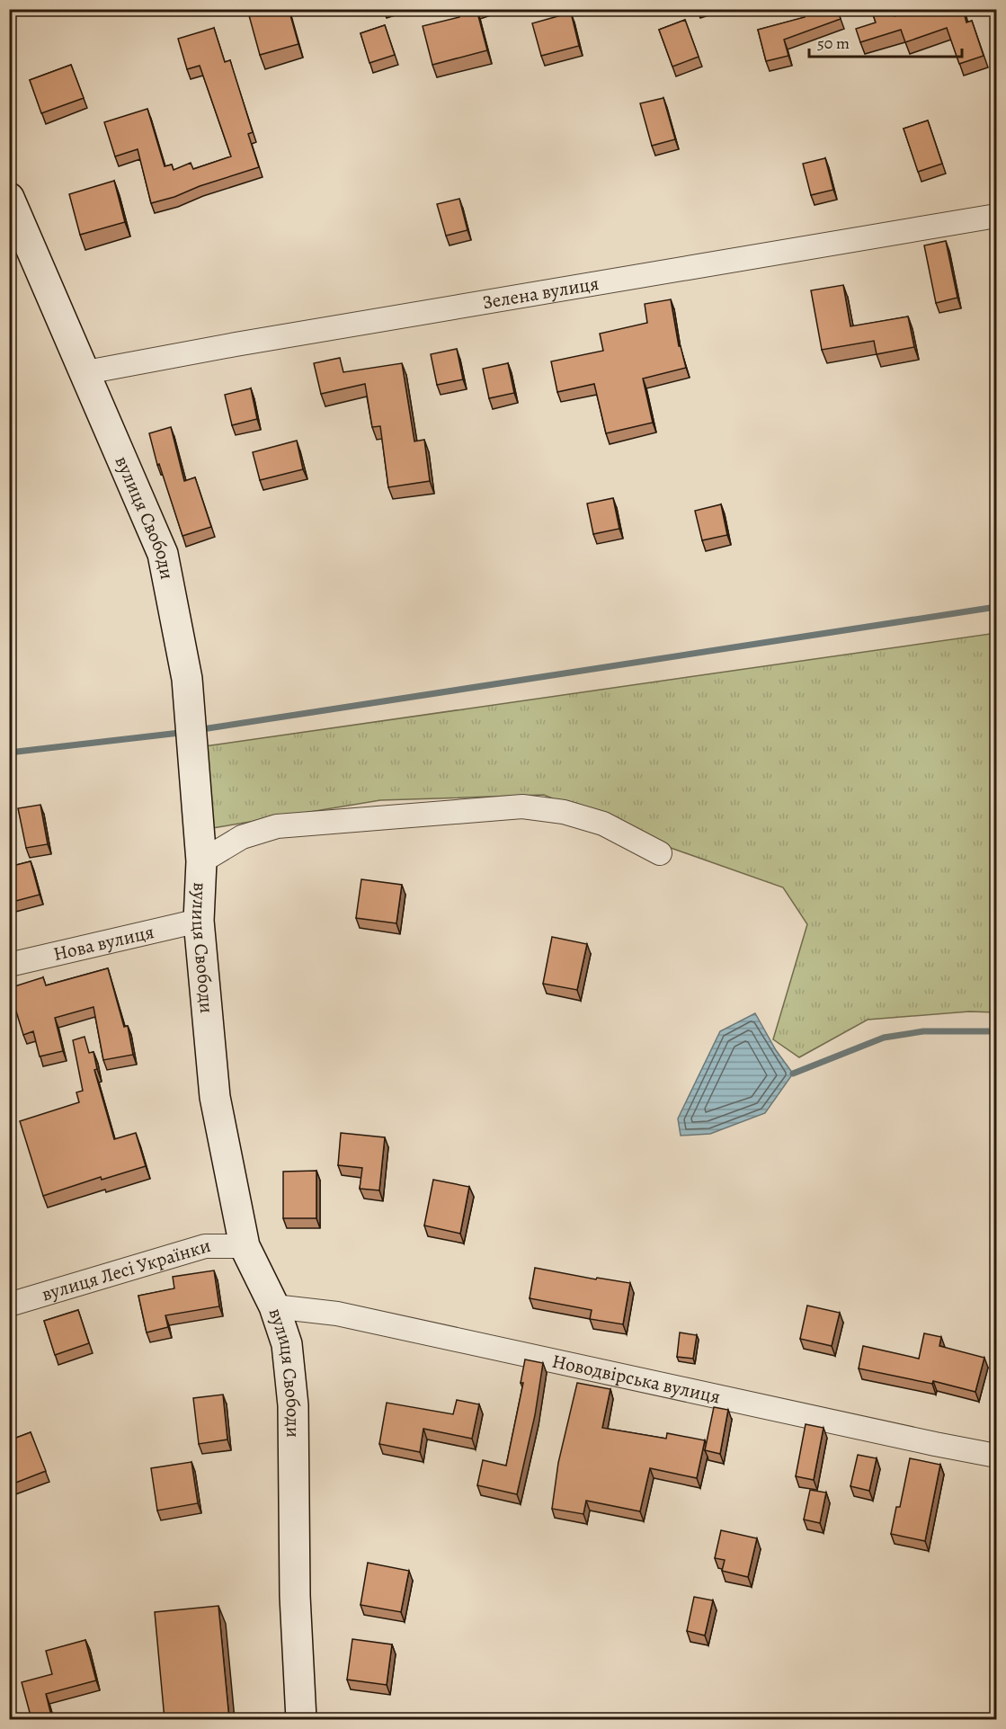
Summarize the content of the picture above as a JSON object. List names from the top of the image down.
{
  "streets": {
    "main road": ["вулиця Свободи"],
    "street": [
      "Зелена вулиця",
      "Нова вулиця",
      "вулиця Лесі Українки",
      "Новодвірська вулиця"
    ]
  },
  "crossings": [
    ["Зелена вулиця", "вулиця Свободи"],
    ["вулиця Свободи", "Нова вулиця"],
    ["вулиця Свободи", "вулиця Лесі Українки"],
    ["вулиця Свободи", "Новодвірська вулиця"]
  ],
  "scale_bar": "50 m"
}
